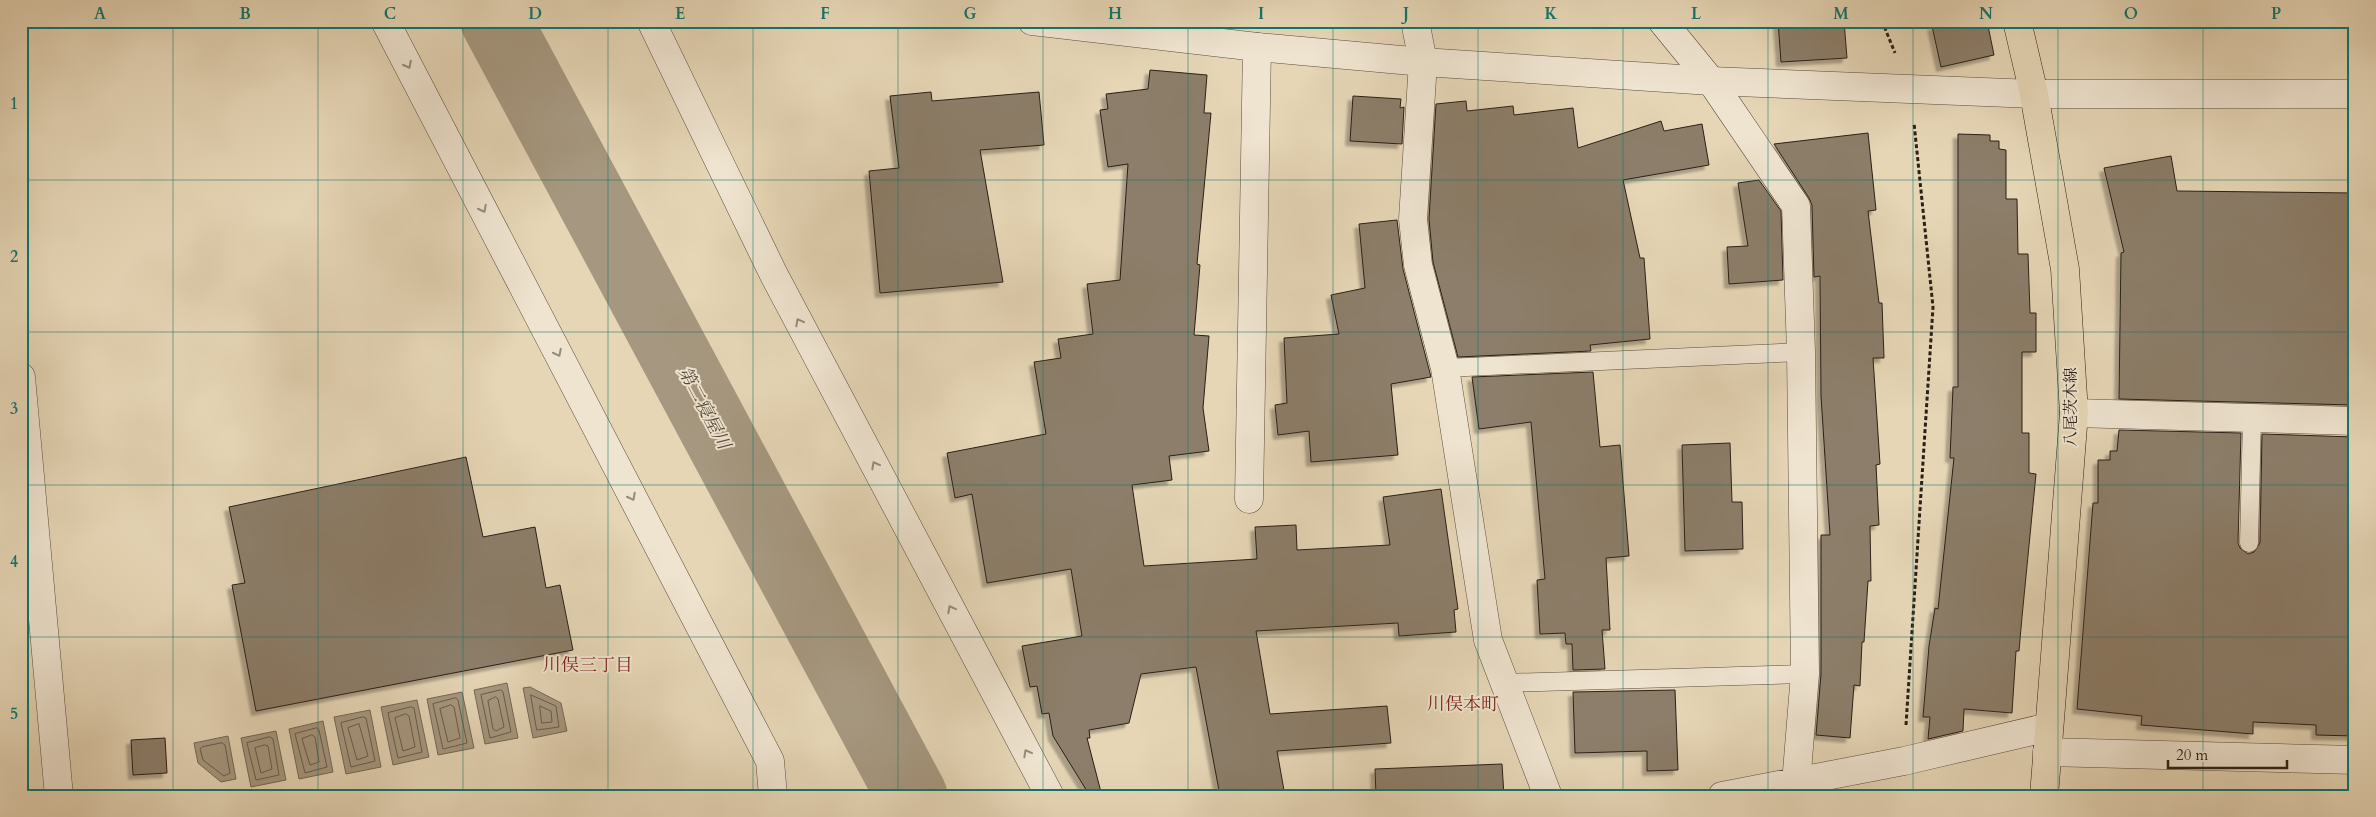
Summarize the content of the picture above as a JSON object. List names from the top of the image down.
{
  "streets": {
    "main road": ["八尾茨木線"]
  },
  "districts": ["川俣三丁目", "川俣本町"],
  "water": ["第二寝屋川"],
  "scale_bar": "20 m",
  "grid": {
    "columns": [
      "A",
      "B",
      "C",
      "D",
      "E",
      "F",
      "G",
      "H",
      "I",
      "J",
      "K",
      "L",
      "M",
      "N",
      "O",
      "P"
    ],
    "rows": [
      "1",
      "2",
      "3",
      "4",
      "5"
    ]
  }
}
